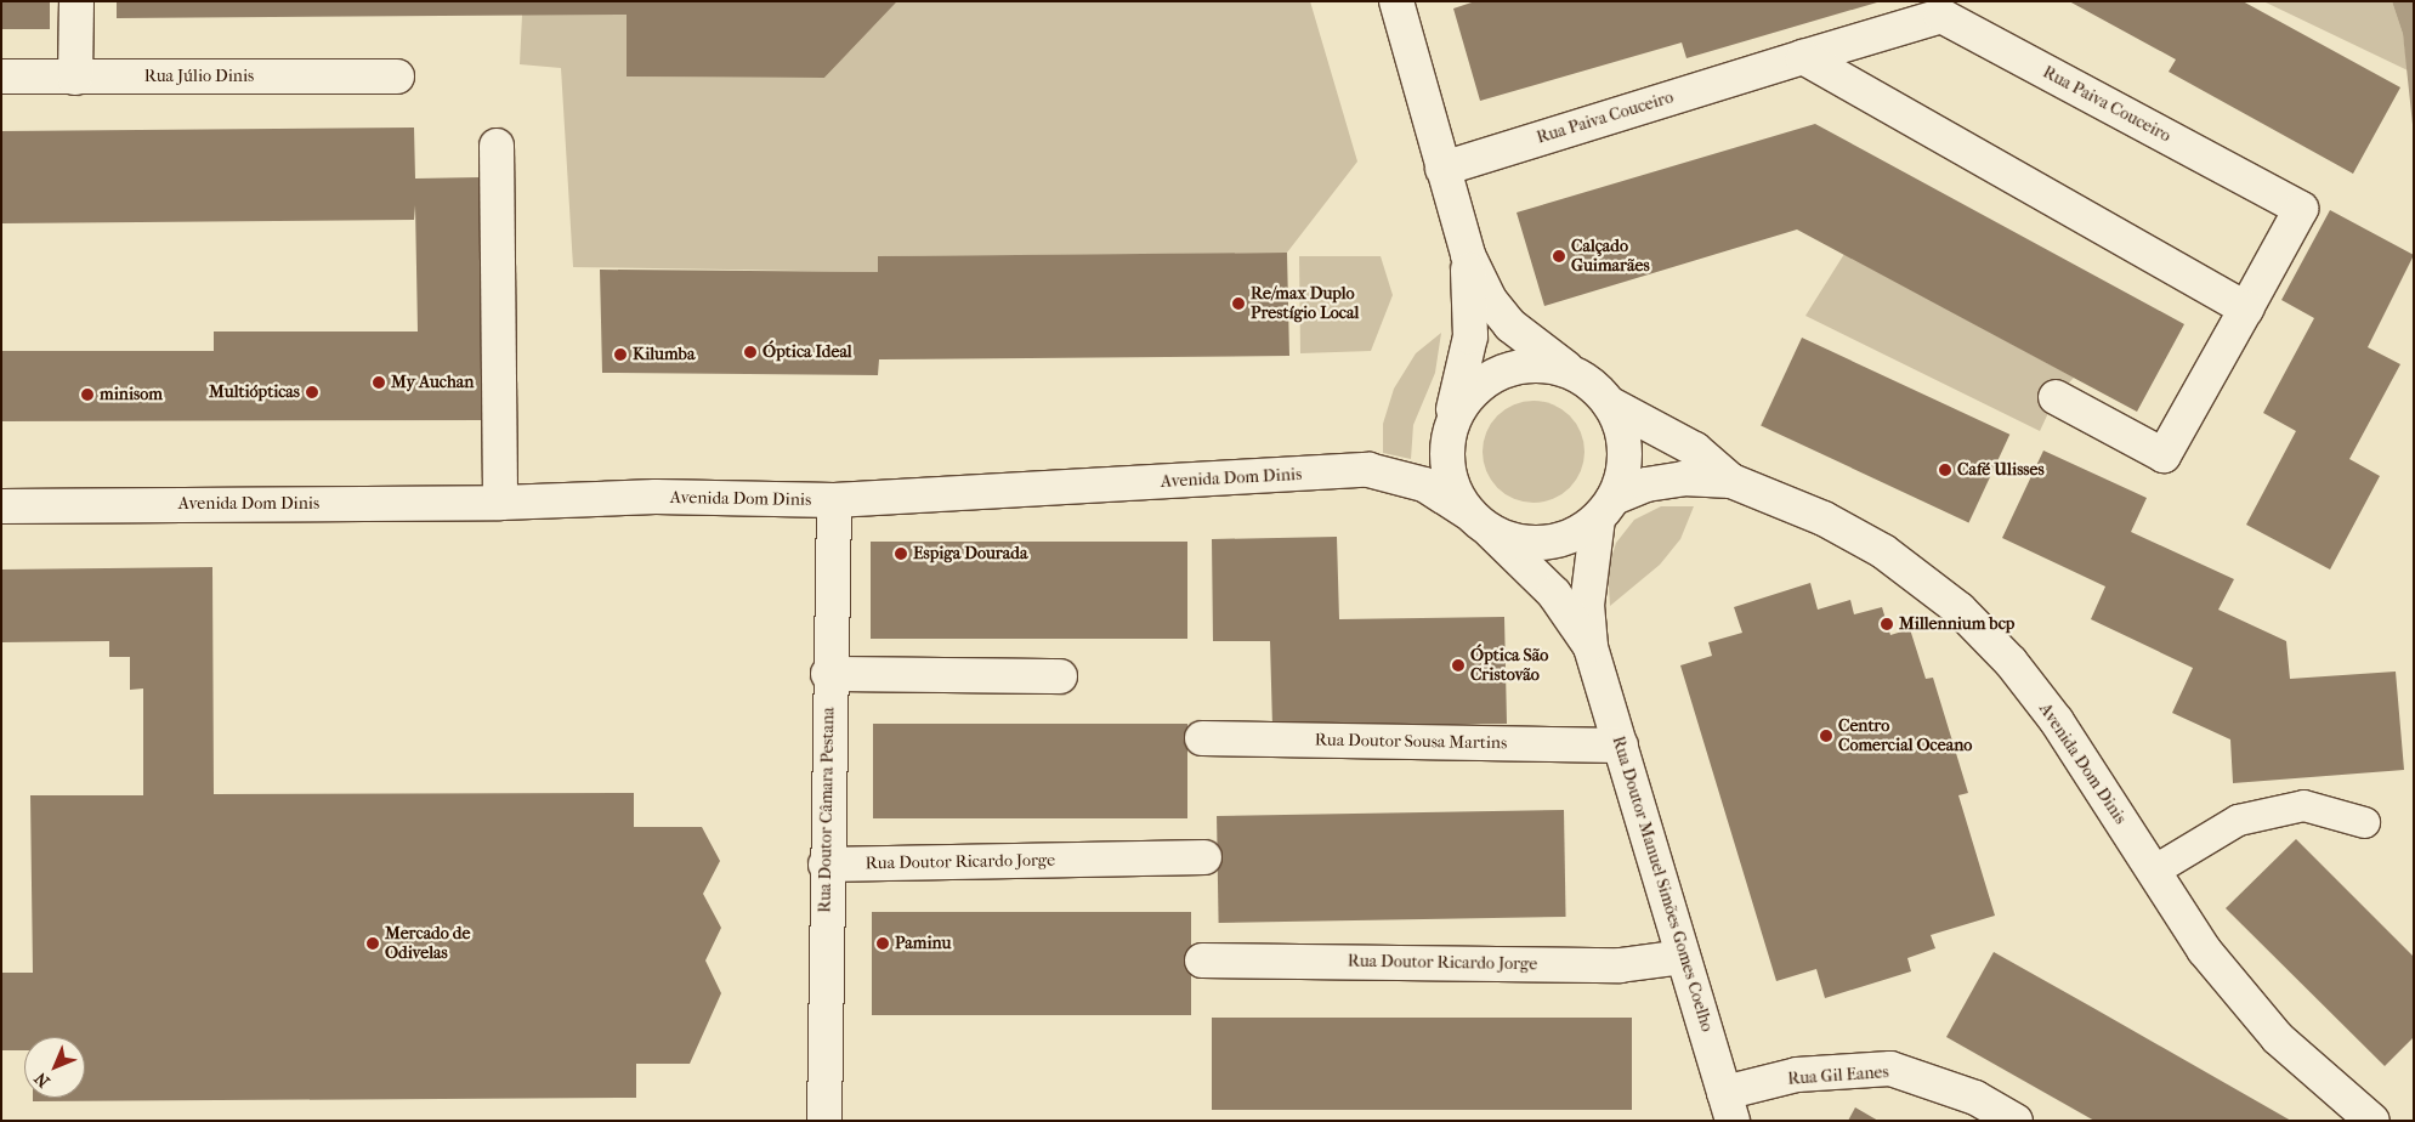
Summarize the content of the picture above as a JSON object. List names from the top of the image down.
{
  "streets": {
    "street": [
      "Rua Júlio Dinis",
      "Rua Paiva Couceiro",
      "Avenida Dom Dinis",
      "Rua Doutor Sousa Martins",
      "Rua Doutor Câmara Pestana",
      "Rua Doutor Ricardo Jorge",
      "Rua Doutor Manuel Simões Gomes Coelho",
      "Rua Gil Eanes"
    ]
  },
  "crossings": [
    ["Avenida Dom Dinis", "Rua Doutor Câmara Pestana"],
    ["Avenida Dom Dinis", "Rua Doutor Manuel Simões Gomes Coelho"],
    ["Rua Doutor Sousa Martins", "Rua Doutor Manuel Simões Gomes Coelho"],
    ["Rua Doutor Câmara Pestana", "Rua Doutor Ricardo Jorge"],
    ["Rua Doutor Ricardo Jorge", "Rua Doutor Manuel Simões Gomes Coelho"],
    ["Rua Doutor Manuel Simões Gomes Coelho", "Rua Gil Eanes"]
  ],
  "places": [
    "Calçado Guimarães",
    "Re/max Duplo Prestígio Local",
    "Óptica Ideal",
    "Kilumba",
    "My Auchan",
    "Multiópticas",
    "minisom",
    "Café Ulisses",
    "Espiga Dourada",
    "Millennium bcp",
    "Óptica São Cristovão",
    "Centro Comercial Oceano",
    "Mercado de Odivelas",
    "Paminu"
  ],
  "north": "bottom left"
}
